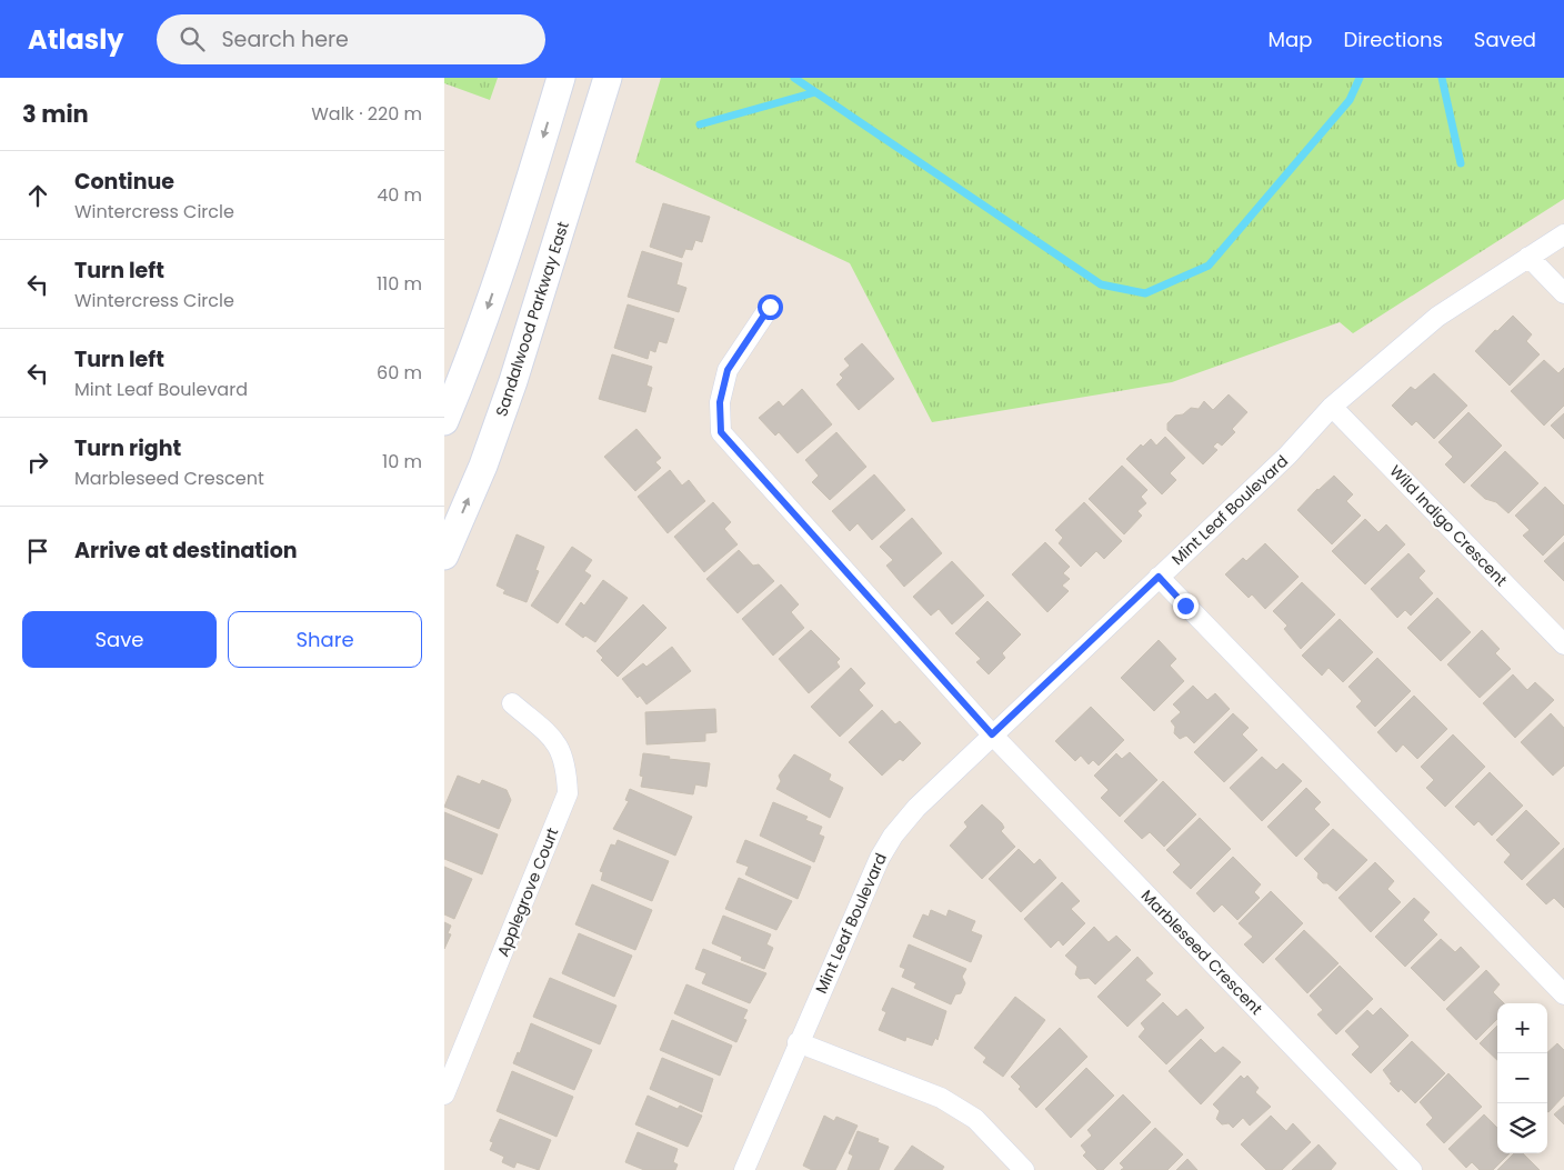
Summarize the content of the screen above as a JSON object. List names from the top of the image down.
{
  "streets": {
    "main road": ["Sandalwood Parkway East"],
    "street": [
      "Mint Leaf Boulevard",
      "Wild Indigo Crescent",
      "Applegrove Court",
      "Marbleseed Crescent"
    ]
  },
  "crossings": [
    ["Mint Leaf Boulevard", "Wild Indigo Crescent"],
    ["Mint Leaf Boulevard", "Marbleseed Crescent"]
  ],
  "page": {
    "header": "Atlasly",
    "search": "Search here",
    "nav": ["Map", "Directions", "Saved"],
    "heading": ["3 min", "Walk · 220 m"],
    "list": [
      ["Continue", "Wintercress Circle", "40 m"],
      ["Turn left", "Wintercress Circle", "110 m"],
      ["Turn left", "Mint Leaf Boulevard", "60 m"],
      ["Turn right", "Marbleseed Crescent", "10 m"],
      "Arrive at destination"
    ],
    "buttons": ["Save", "Share"],
    "map_buttons": ["+", "−"]
  }
}
